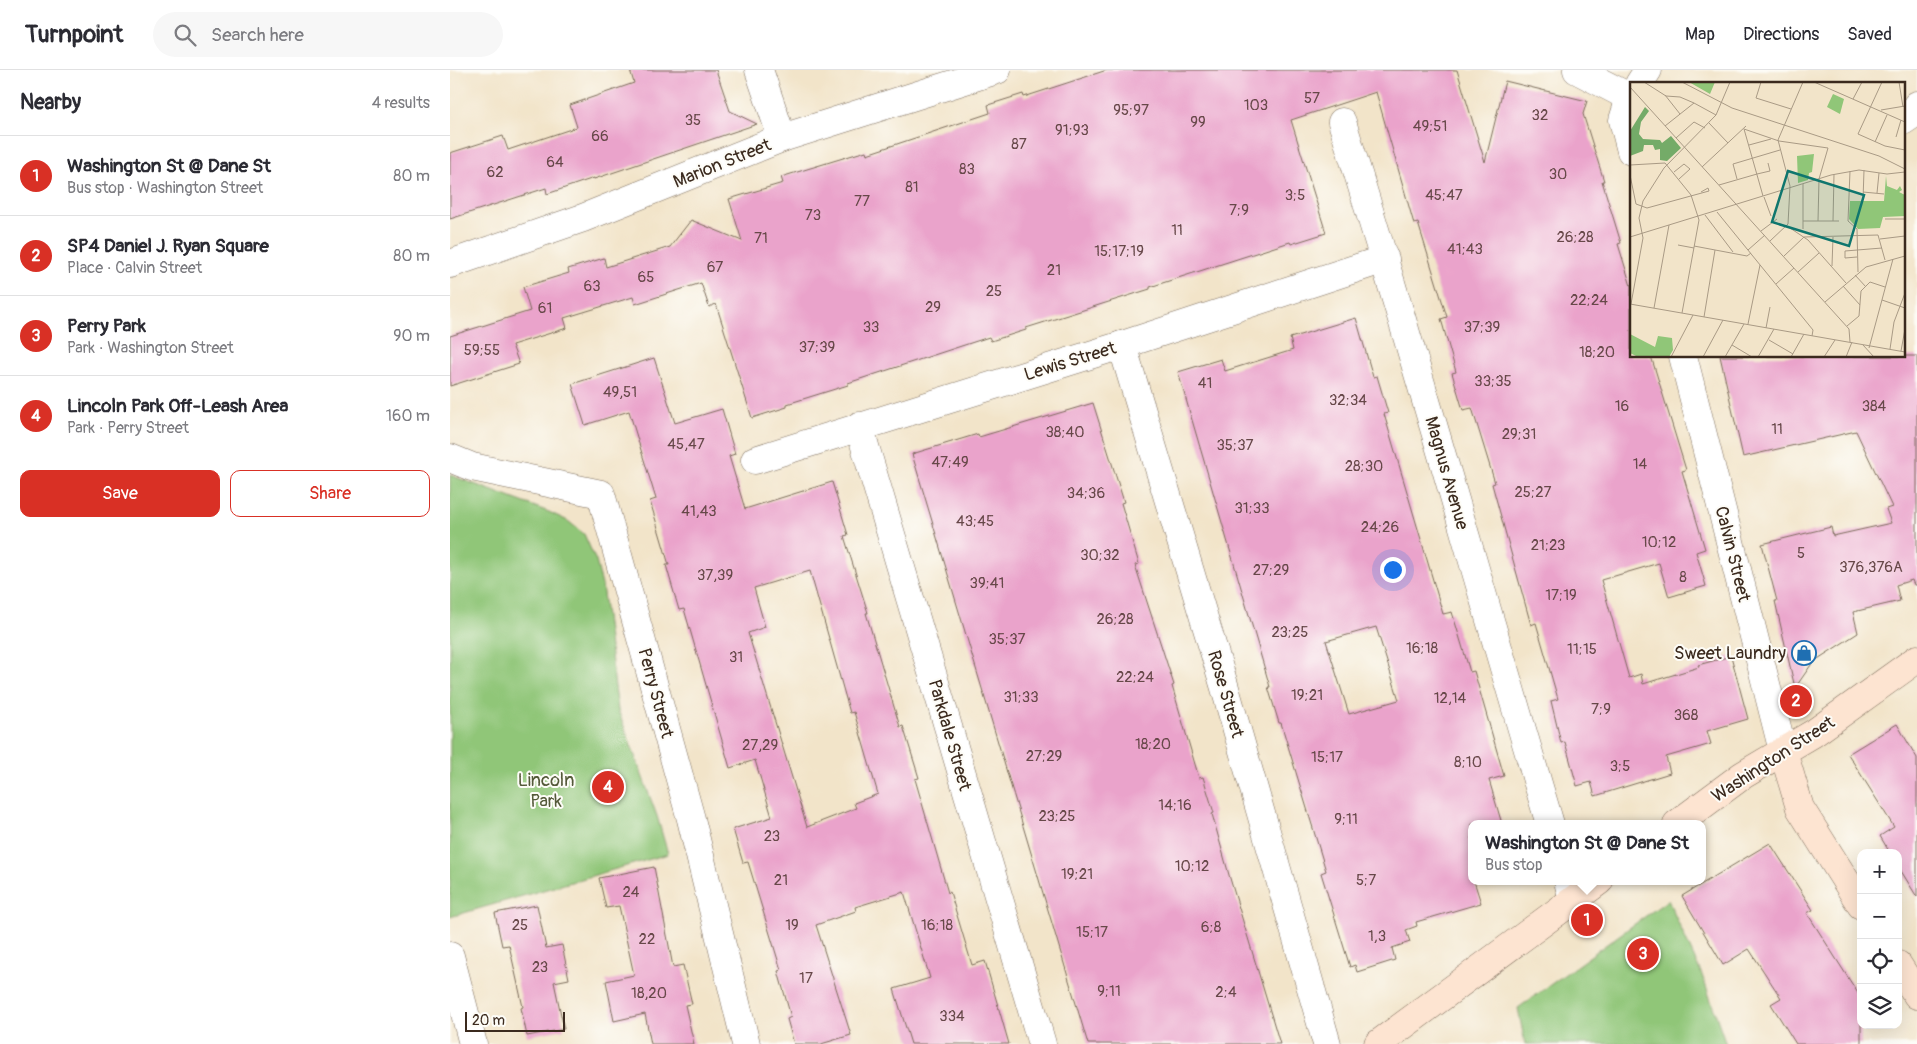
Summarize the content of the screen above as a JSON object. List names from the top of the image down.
{
  "streets": {
    "main road": ["Washington Street"],
    "street": [
      "Marion Street",
      "Lewis Street",
      "Magnus Avenue",
      "Calvin Street",
      "Perry Street",
      "Rose Street",
      "Parkdale Street"
    ]
  },
  "crossings": [
    ["Lewis Street", "Magnus Avenue"],
    ["Lewis Street", "Rose Street"],
    ["Lewis Street", "Parkdale Street"],
    ["Calvin Street", "Washington Street"]
  ],
  "parks": ["Lincoln Park"],
  "places": {
    "shop": ["Sweet Laundry"]
  },
  "house_numbers": [
    "57",
    "103",
    "95;97",
    "32",
    "35",
    "99",
    "49;51",
    "91;93",
    "66",
    "87",
    "64",
    "83",
    "62",
    "30",
    "81",
    "3;5",
    "45;47",
    "77",
    "7;9",
    "73",
    "11",
    "26;28",
    "71",
    "41;43",
    "15;17;19",
    "67",
    "21",
    "65",
    "63",
    "25",
    "22;24",
    "29",
    "61",
    "33",
    "37;39",
    "37;39",
    "59;55",
    "18;20",
    "33;35",
    "41",
    "49,51",
    "32;34",
    "16",
    "384",
    "11",
    "38;40",
    "29;31",
    "45,47",
    "35;37",
    "47;49",
    "14",
    "28;30",
    "25;27",
    "34;36",
    "31;33",
    "41,43",
    "43;45",
    "24;26",
    "10;12",
    "21;23",
    "5",
    "30;32",
    "376,376A",
    "27;29",
    "37,39",
    "8",
    "39;41",
    "17;19",
    "26;28",
    "23;25",
    "35;37",
    "16;18",
    "11;15",
    "31",
    "22;24",
    "19;21",
    "31;33",
    "12,14",
    "7;9",
    "368",
    "18;20",
    "27,29",
    "27;29",
    "15;17",
    "8;10",
    "3;5",
    "14;16",
    "23;25",
    "9;11",
    "23",
    "10;12",
    "19;21",
    "21",
    "5;7",
    "24",
    "25",
    "19",
    "16;18",
    "6;8",
    "15;17",
    "1,3",
    "22",
    "23",
    "17",
    "9;11",
    "2;4",
    "18,20",
    "334"
  ],
  "scale_bar": "20 m",
  "page": {
    "header": "Turnpoint",
    "search": "Search here",
    "nav": ["Map", "Directions", "Saved"],
    "heading": ["Nearby", "4 results"],
    "list": [
      {
        "mark": "1",
        "name": "Washington St @ Dane St",
        "note": "Bus stop · Washington Street",
        "value": "80 m"
      },
      {
        "mark": "2",
        "name": "SP4 Daniel J. Ryan Square",
        "note": "Place · Calvin Street",
        "value": "80 m"
      },
      {
        "mark": "3",
        "name": "Perry Park",
        "note": "Park · Washington Street",
        "value": "90 m"
      },
      {
        "mark": "4",
        "name": "Lincoln Park Off-Leash Area",
        "note": "Park · Perry Street",
        "value": "160 m"
      }
    ],
    "buttons": ["Save", "Share"],
    "pins": [
      "2",
      "4",
      "1",
      "3"
    ],
    "popup": ["Washington St @ Dane St", "Bus stop"],
    "map_buttons": ["+", "−"],
    "scale": "20 m"
  }
}
